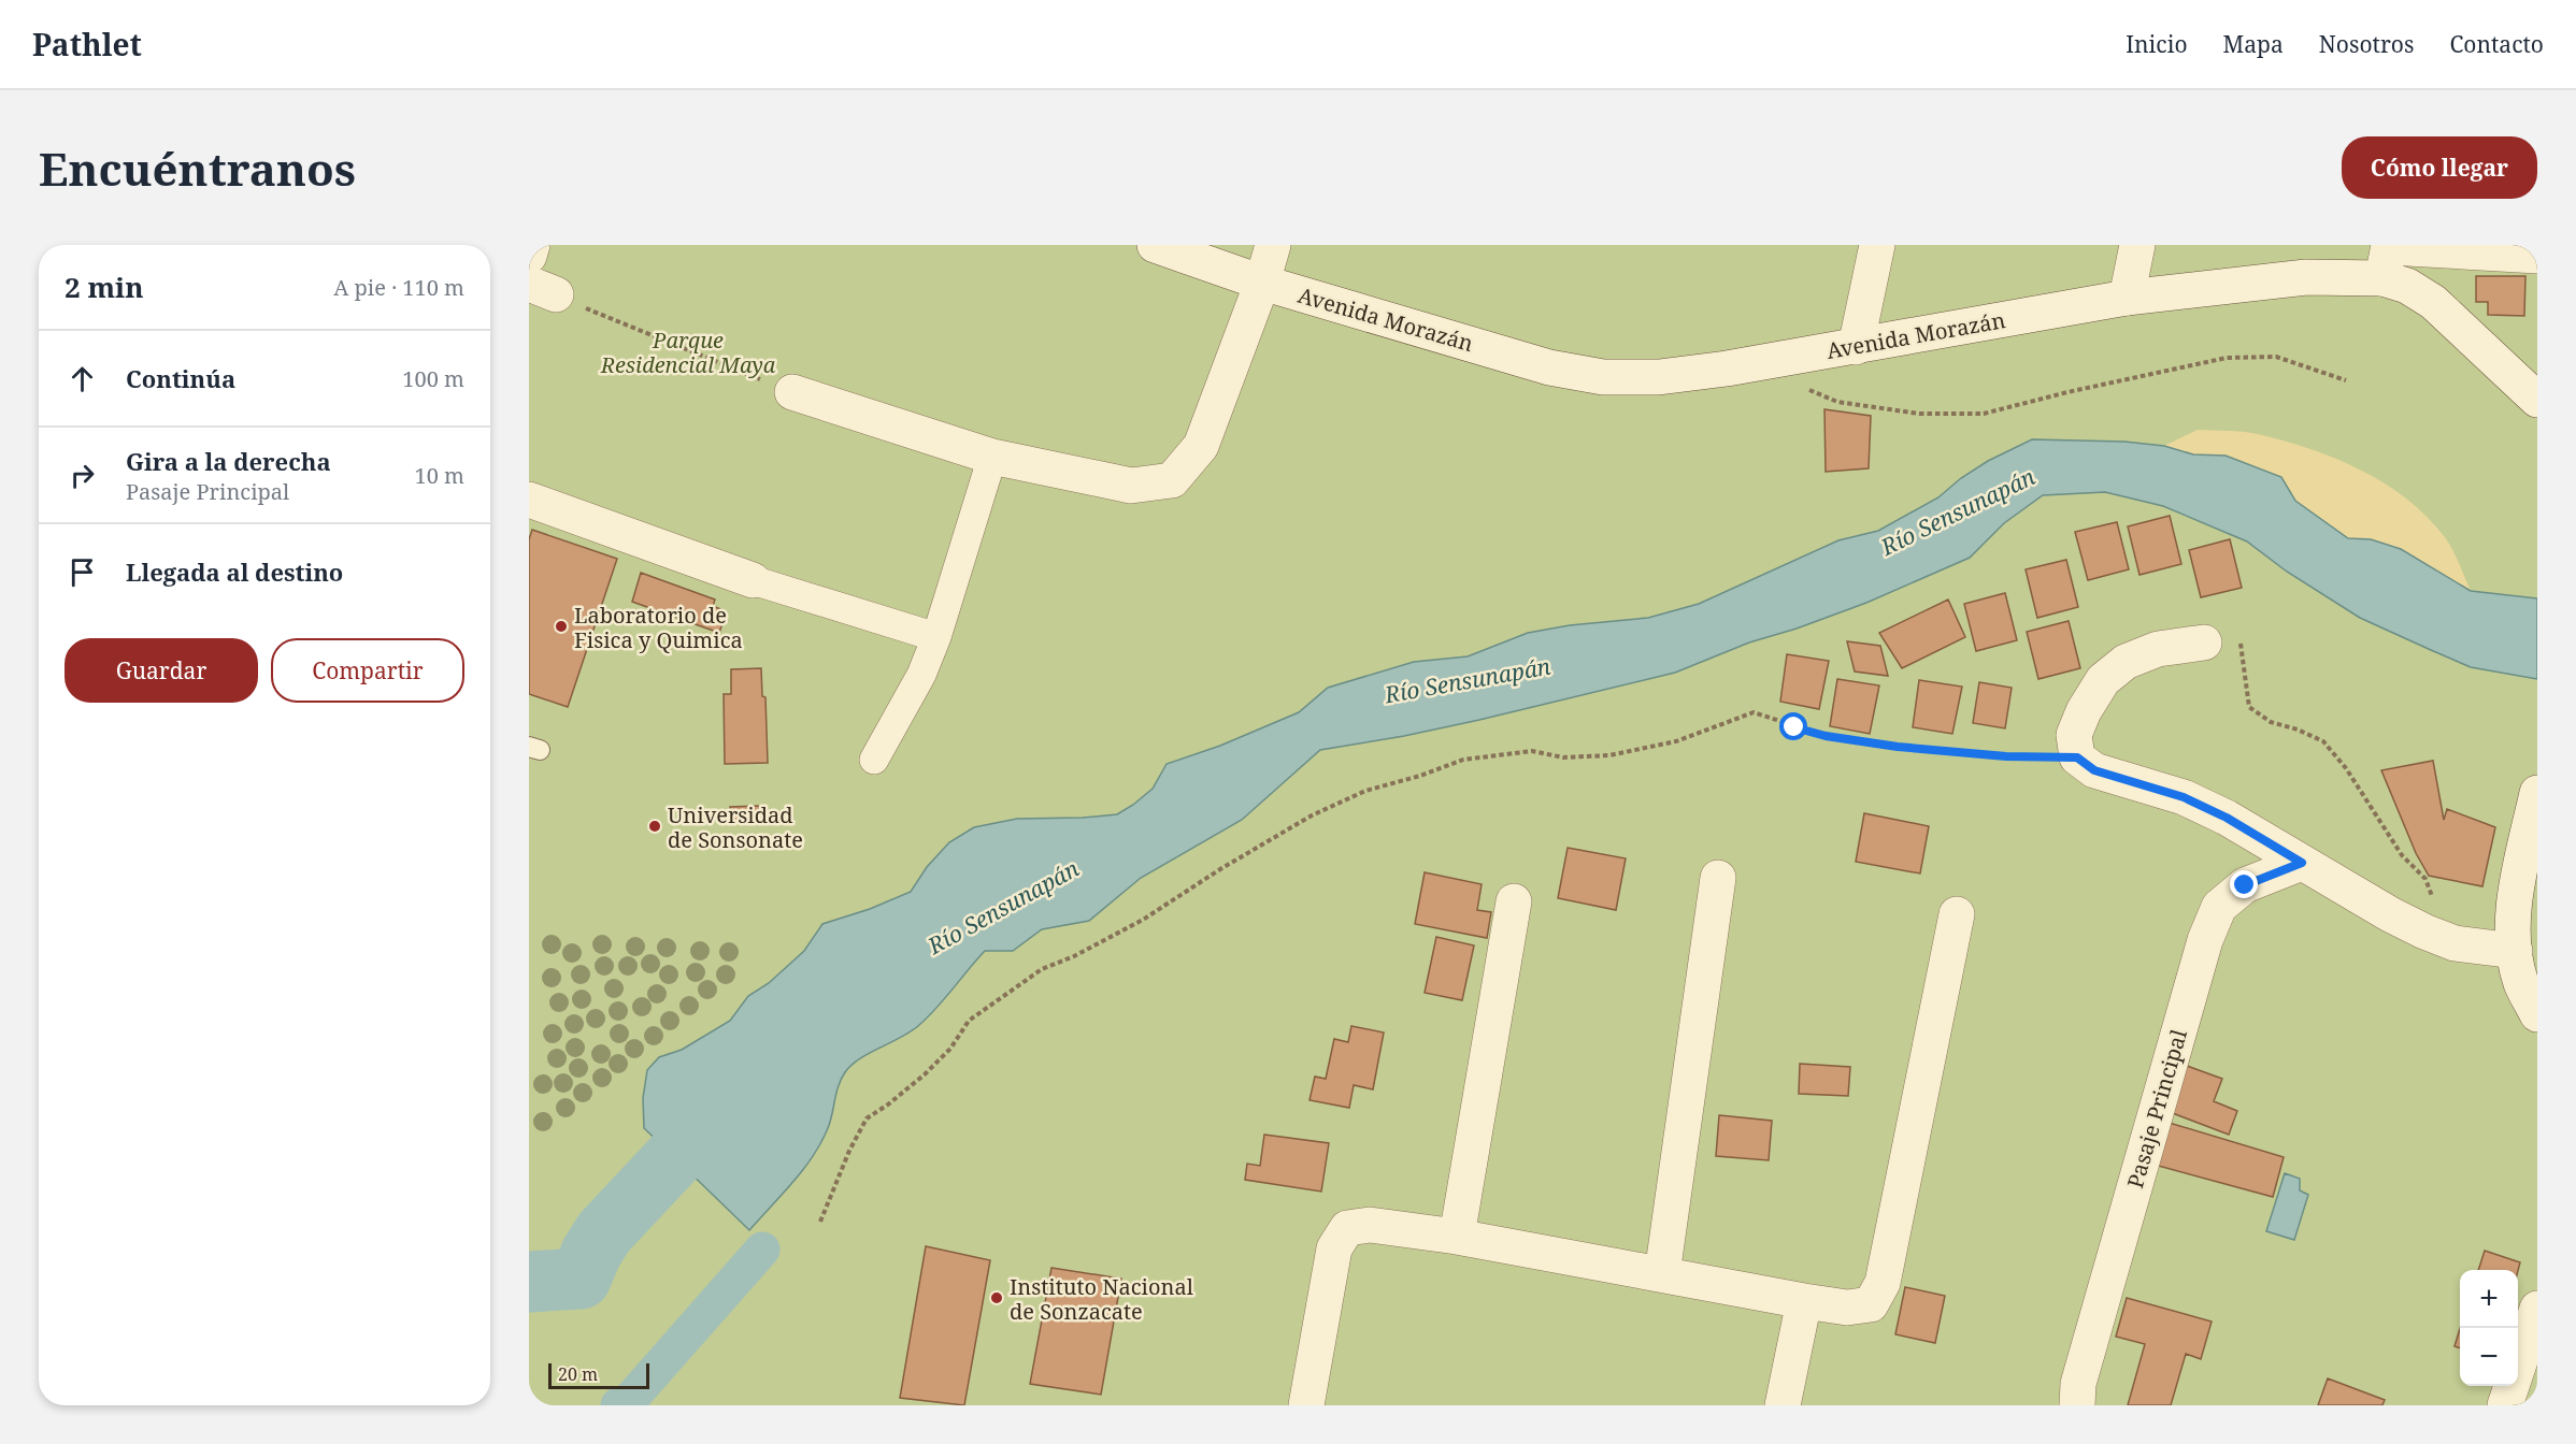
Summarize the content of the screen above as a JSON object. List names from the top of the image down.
{
  "streets": {
    "street": ["Avenida Morazán", "Pasaje Principal"]
  },
  "water": ["Río Sensunapán"],
  "parks": ["Parque Residencial Maya"],
  "places": ["Laboratorio de Fisica y Quimica", "Universidad de Sonsonate", "Instituto Nacional de Sonzacate"],
  "scale_bar": "20 m",
  "page": {
    "header": "Pathlet",
    "nav": [
      "Inicio",
      "Mapa",
      "Nosotros",
      "Contacto"
    ],
    "buttons": [
      "Cómo llegar",
      ["Guardar", "Compartir"]
    ],
    "title": "Encuéntranos",
    "heading": ["2 min", "A pie · 110 m"],
    "list": [
      ["Continúa", "100 m"],
      ["Gira a la derecha", "Pasaje Principal", "10 m"],
      "Llegada al destino"
    ],
    "map_buttons": ["+", "−"],
    "scale": "20 m"
  }
}
